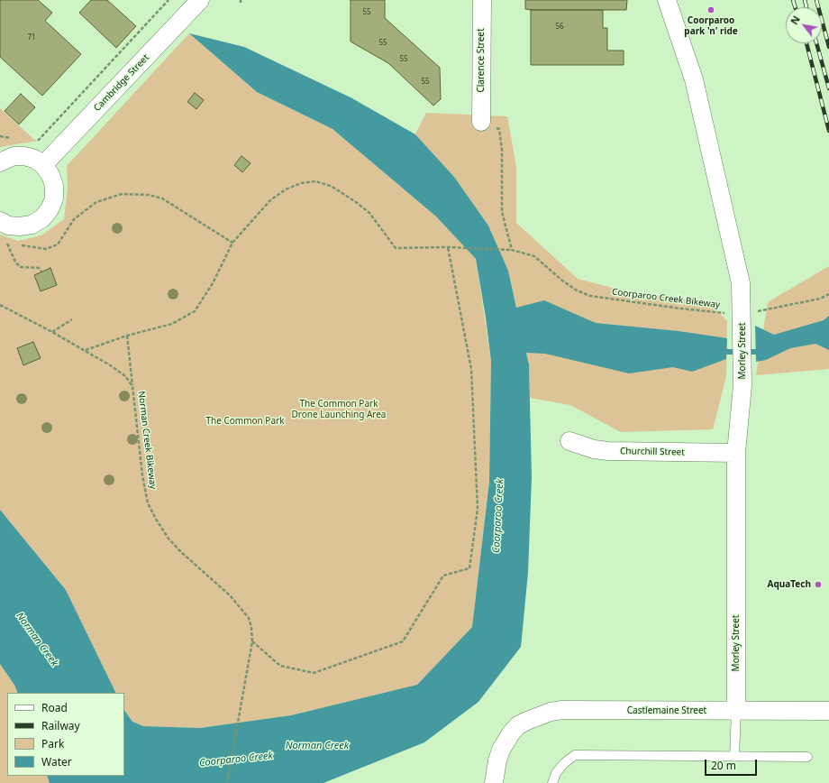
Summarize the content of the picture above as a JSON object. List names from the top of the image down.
{
  "streets": {
    "street": [
      "Clarence Street",
      "Cambridge Street",
      "Morley Street",
      "Churchill Street",
      "Castlemaine Street"
    ],
    "path": ["Coorparoo Creek Bikeway", "Norman Creek Bikeway"]
  },
  "crossings": [
    ["Coorparoo Creek Bikeway", "Morley Street"],
    ["Coorparoo Creek Bikeway", "Norman Creek Bikeway"],
    ["Morley Street", "Churchill Street"],
    ["Morley Street", "Castlemaine Street"]
  ],
  "water": ["Coorparoo Creek", "Norman Creek"],
  "parks": ["The Common Park Drone Launching Area", "The Common Park"],
  "places": ["Coorparoo park 'n' ride", "AquaTech"],
  "house_numbers": [
    "55",
    "56",
    "71",
    "55",
    "55",
    "55"
  ],
  "legend": [
    "Road",
    "Railway",
    "Park",
    "Water"
  ],
  "scale_bar": "20 m",
  "north": "top left"
}
